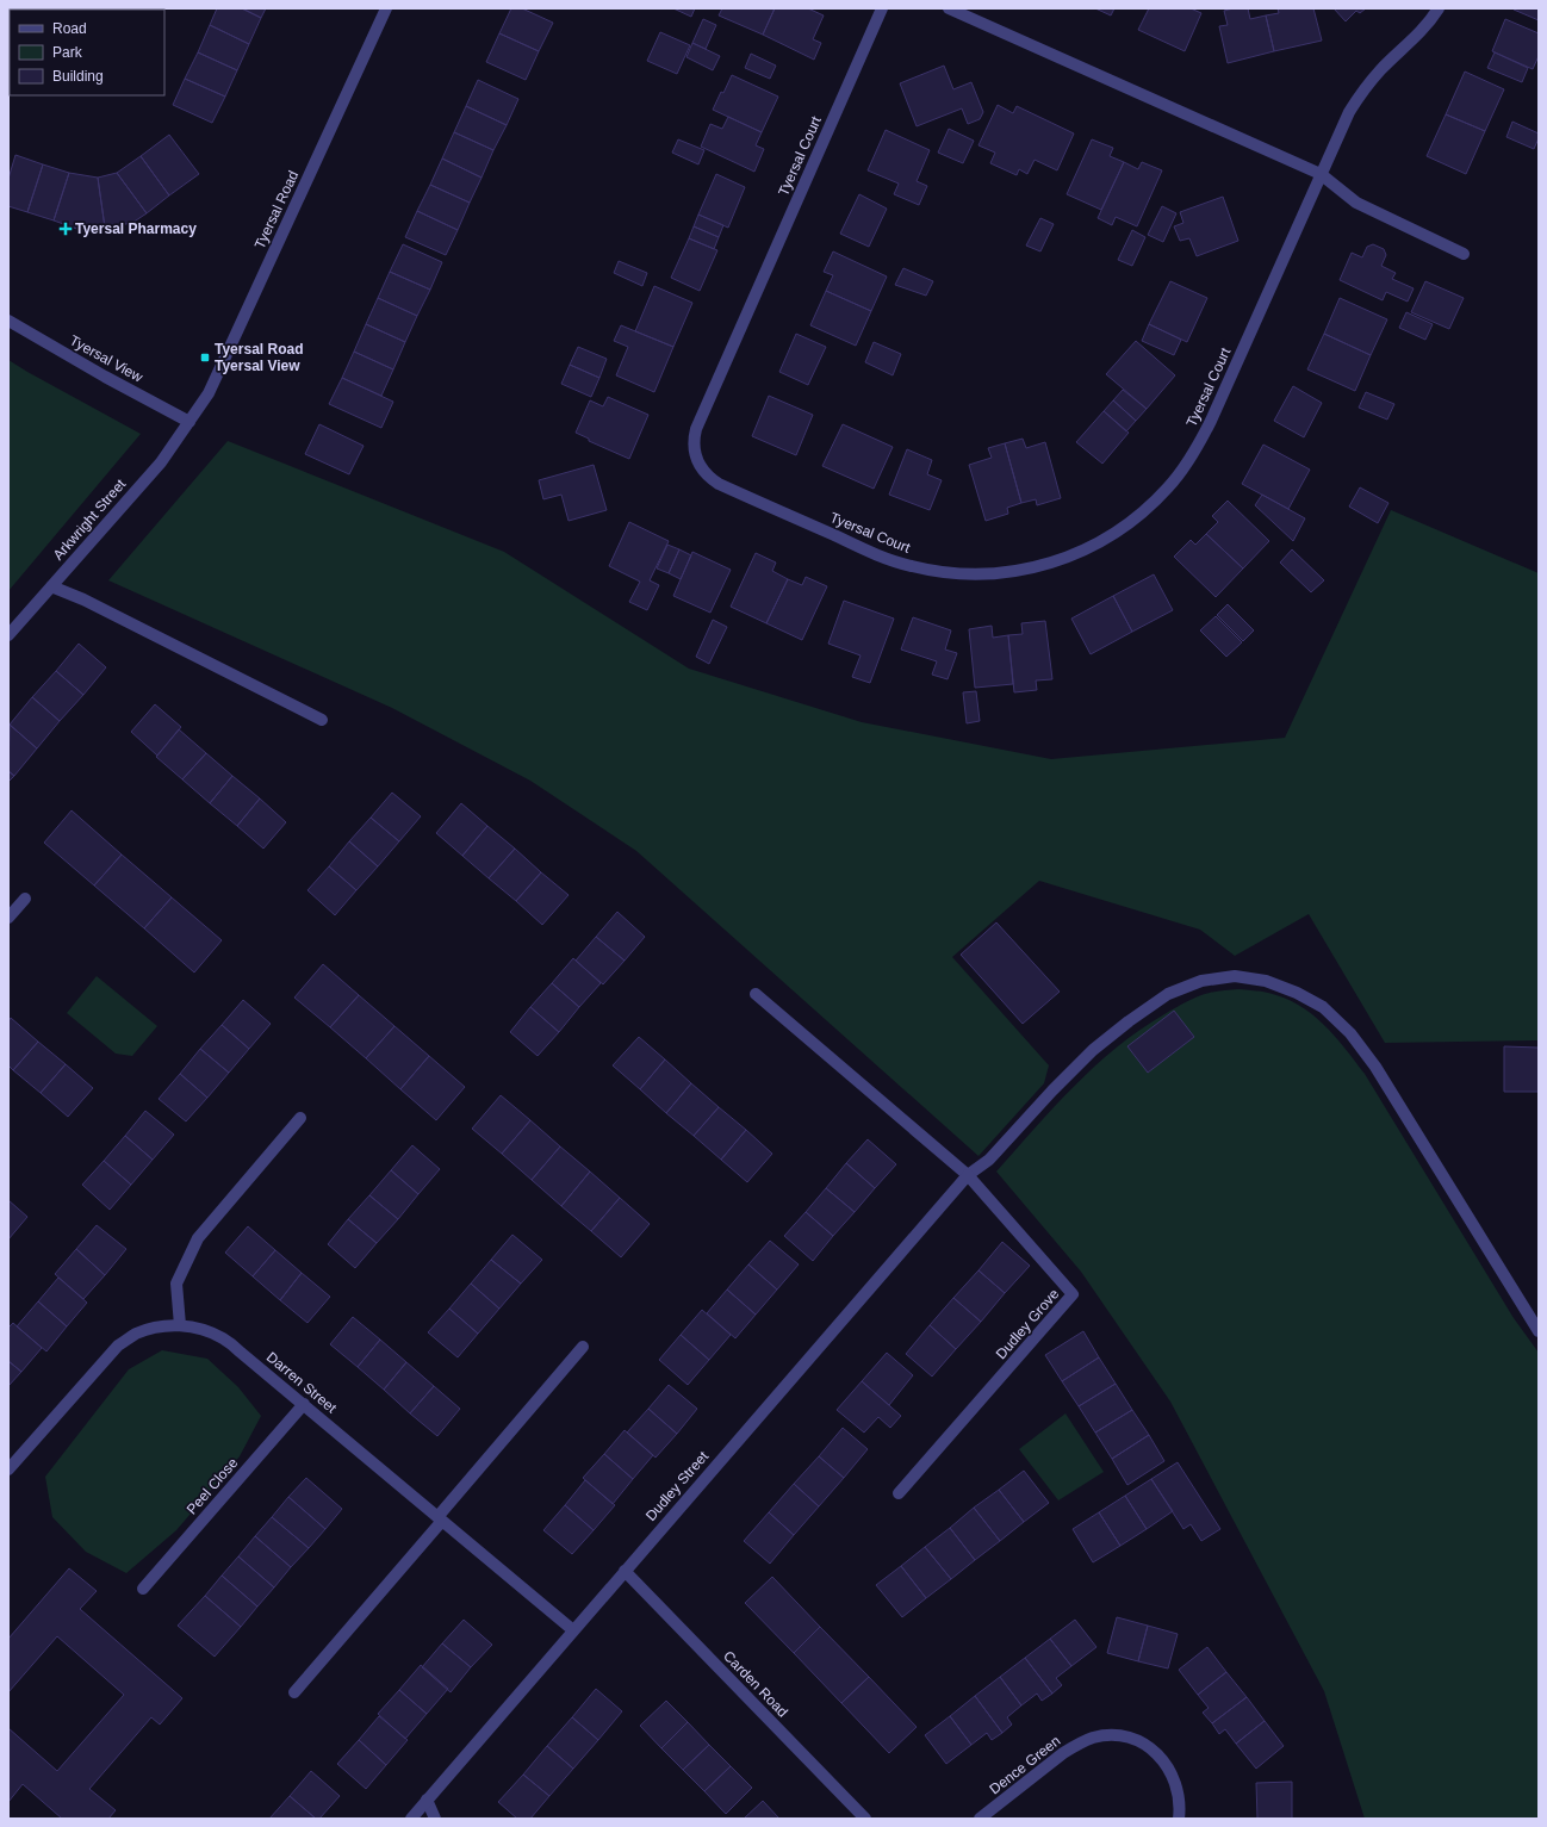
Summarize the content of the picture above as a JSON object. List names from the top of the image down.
{
  "streets": {
    "street": [
      "Tyersal Court",
      "Tyersal Road",
      "Tyersal View",
      "Arkwright Street",
      "Dudley Grove",
      "Darren Street",
      "Peel Close",
      "Dudley Street",
      "Carden Road",
      "Dence Green"
    ]
  },
  "crossings": [
    ["Tyersal Road", "Tyersal View"],
    ["Tyersal Road", "Arkwright Street"],
    ["Tyersal View", "Arkwright Street"],
    ["Dudley Grove", "Dudley Street"],
    ["Darren Street", "Peel Close"],
    ["Darren Street", "Dudley Street"],
    ["Dudley Street", "Carden Road"]
  ],
  "places": {
    "health": ["Tyersal Pharmacy"],
    "transit": ["Tyersal Road Tyersal View"]
  },
  "legend": ["Road", "Park", "Building"]
}
